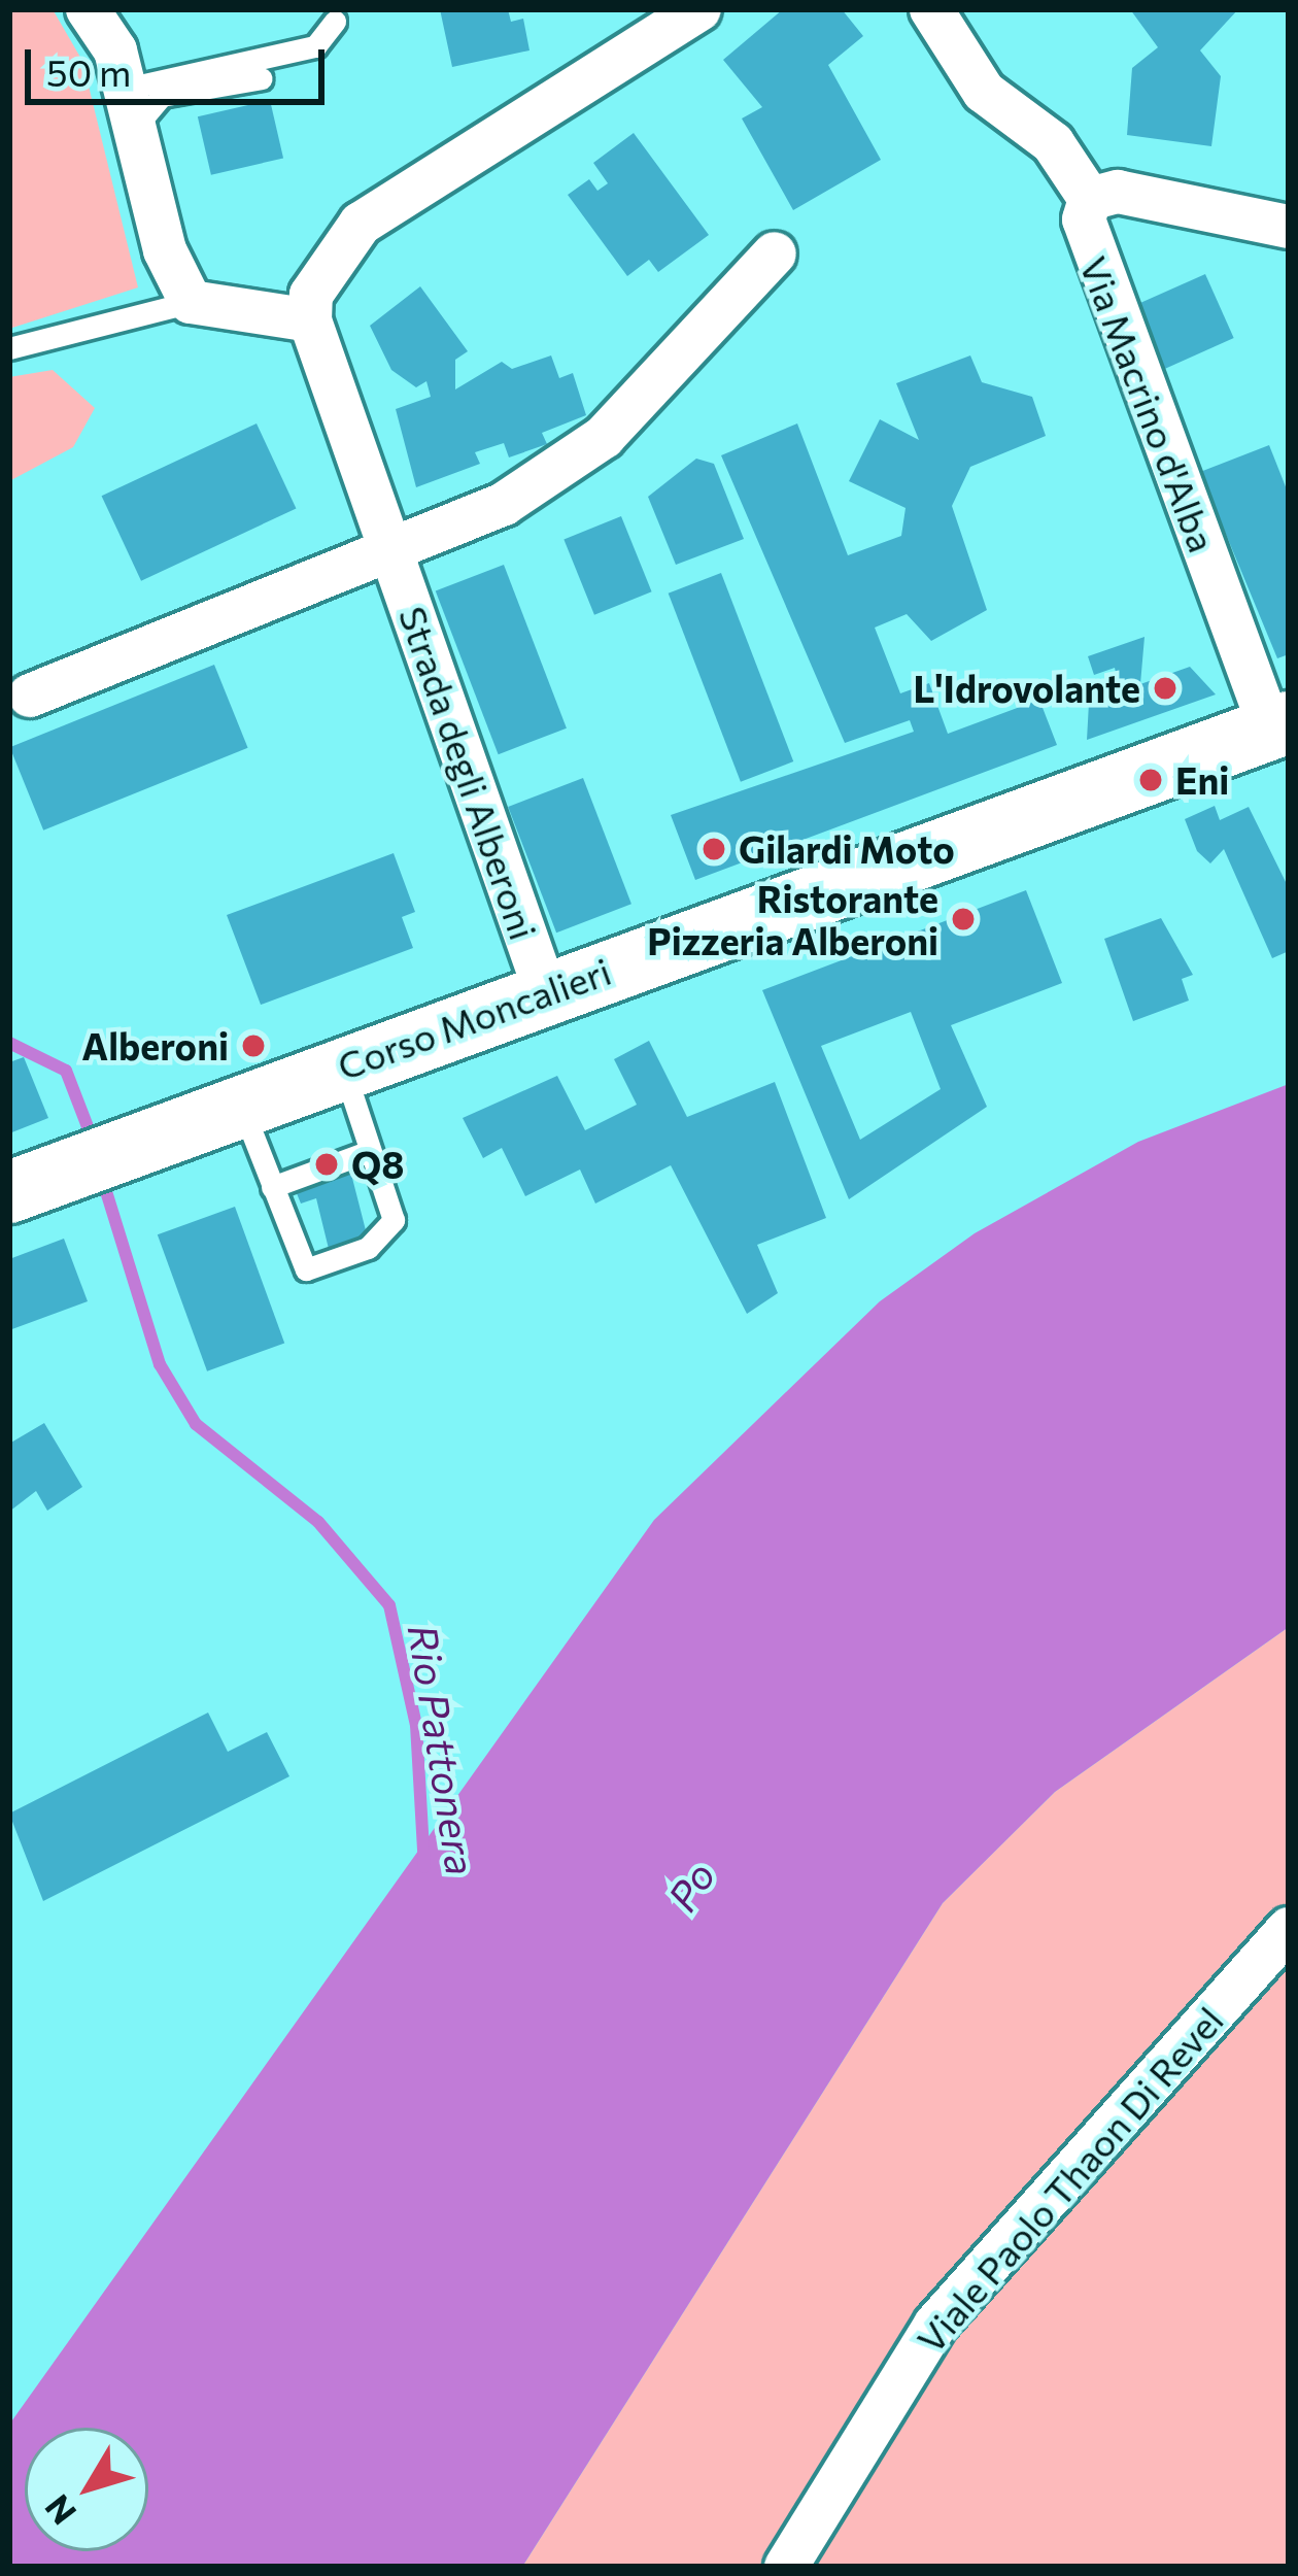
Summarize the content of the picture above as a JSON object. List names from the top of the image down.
{
  "streets": {
    "main road": ["Corso Moncalieri"],
    "street": ["Via Macrino d'Alba", "Strada degli Alberoni", "Viale Paolo Thaon Di Revel"]
  },
  "crossings": [
    ["Via Macrino d'Alba", "Corso Moncalieri"],
    ["Strada degli Alberoni", "Corso Moncalieri"]
  ],
  "water": ["Rio Pattonera", "Po"],
  "places": [
    "L'Idrovolante",
    "Eni",
    "Gilardi Moto",
    "Ristorante Pizzeria Alberoni",
    "Alberoni",
    "Q8"
  ],
  "scale_bar": "50 m",
  "north": "bottom left"
}
